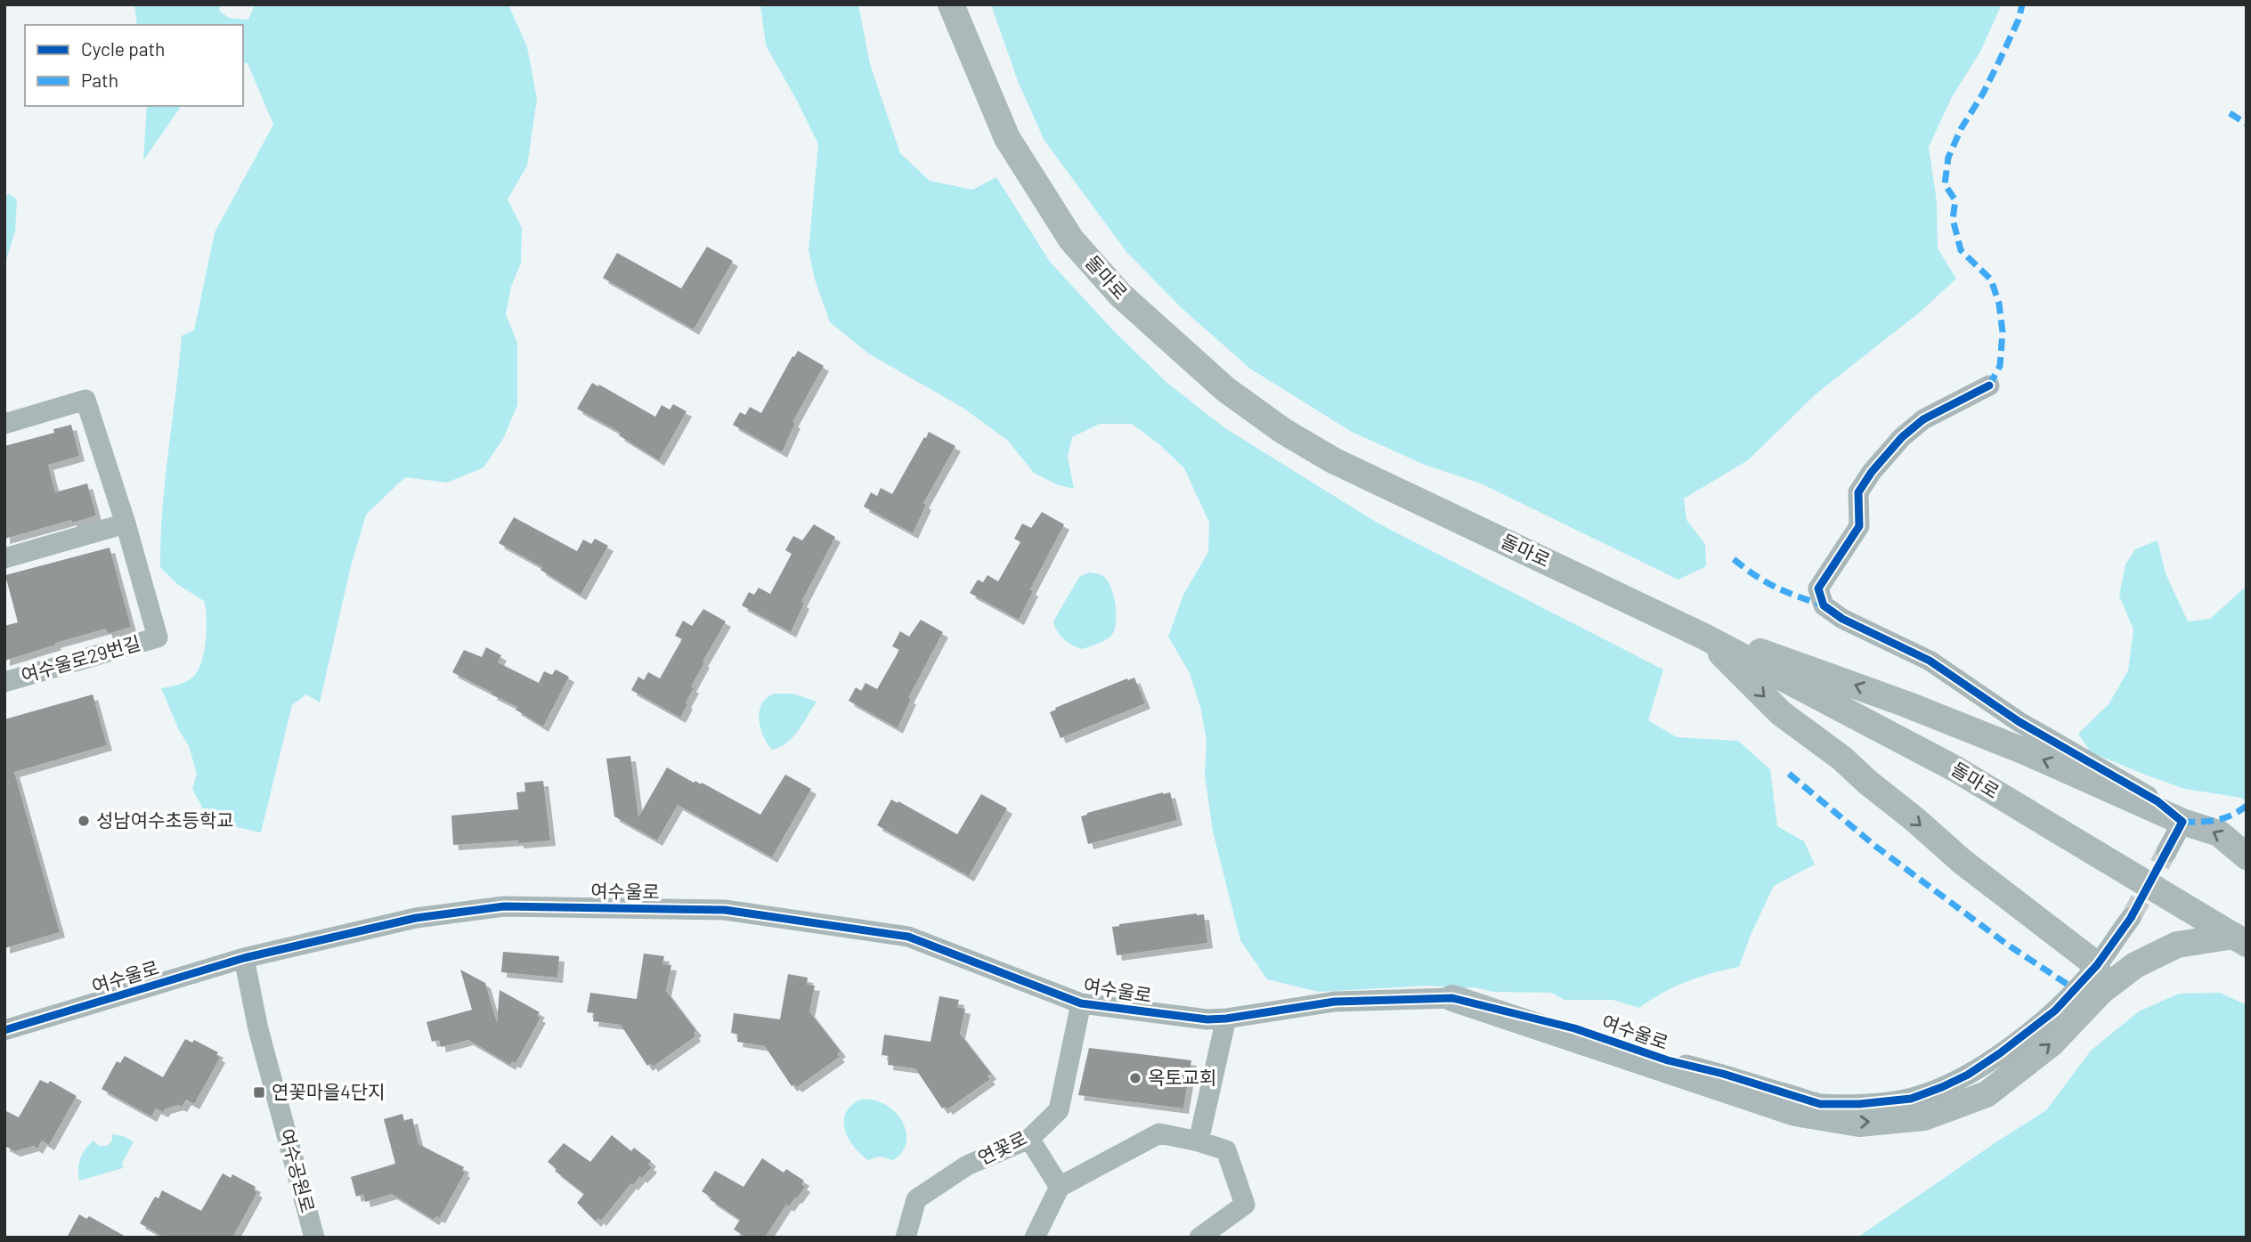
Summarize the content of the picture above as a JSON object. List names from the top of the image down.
{
  "streets": {
    "main road": ["돌마로"],
    "street": [
      "여수울로29번길",
      "여수울로",
      "연꽃로",
      "여수공원로"
    ]
  },
  "crossings": [
    ["여수울로", "연꽃로"],
    ["여수울로", "여수공원로"]
  ],
  "places": {
    "other": ["성남여수초등학교", "옥토교회"],
    "transit": ["연꽃마을4단지"]
  },
  "legend": ["Cycle path", "Path"]
}
